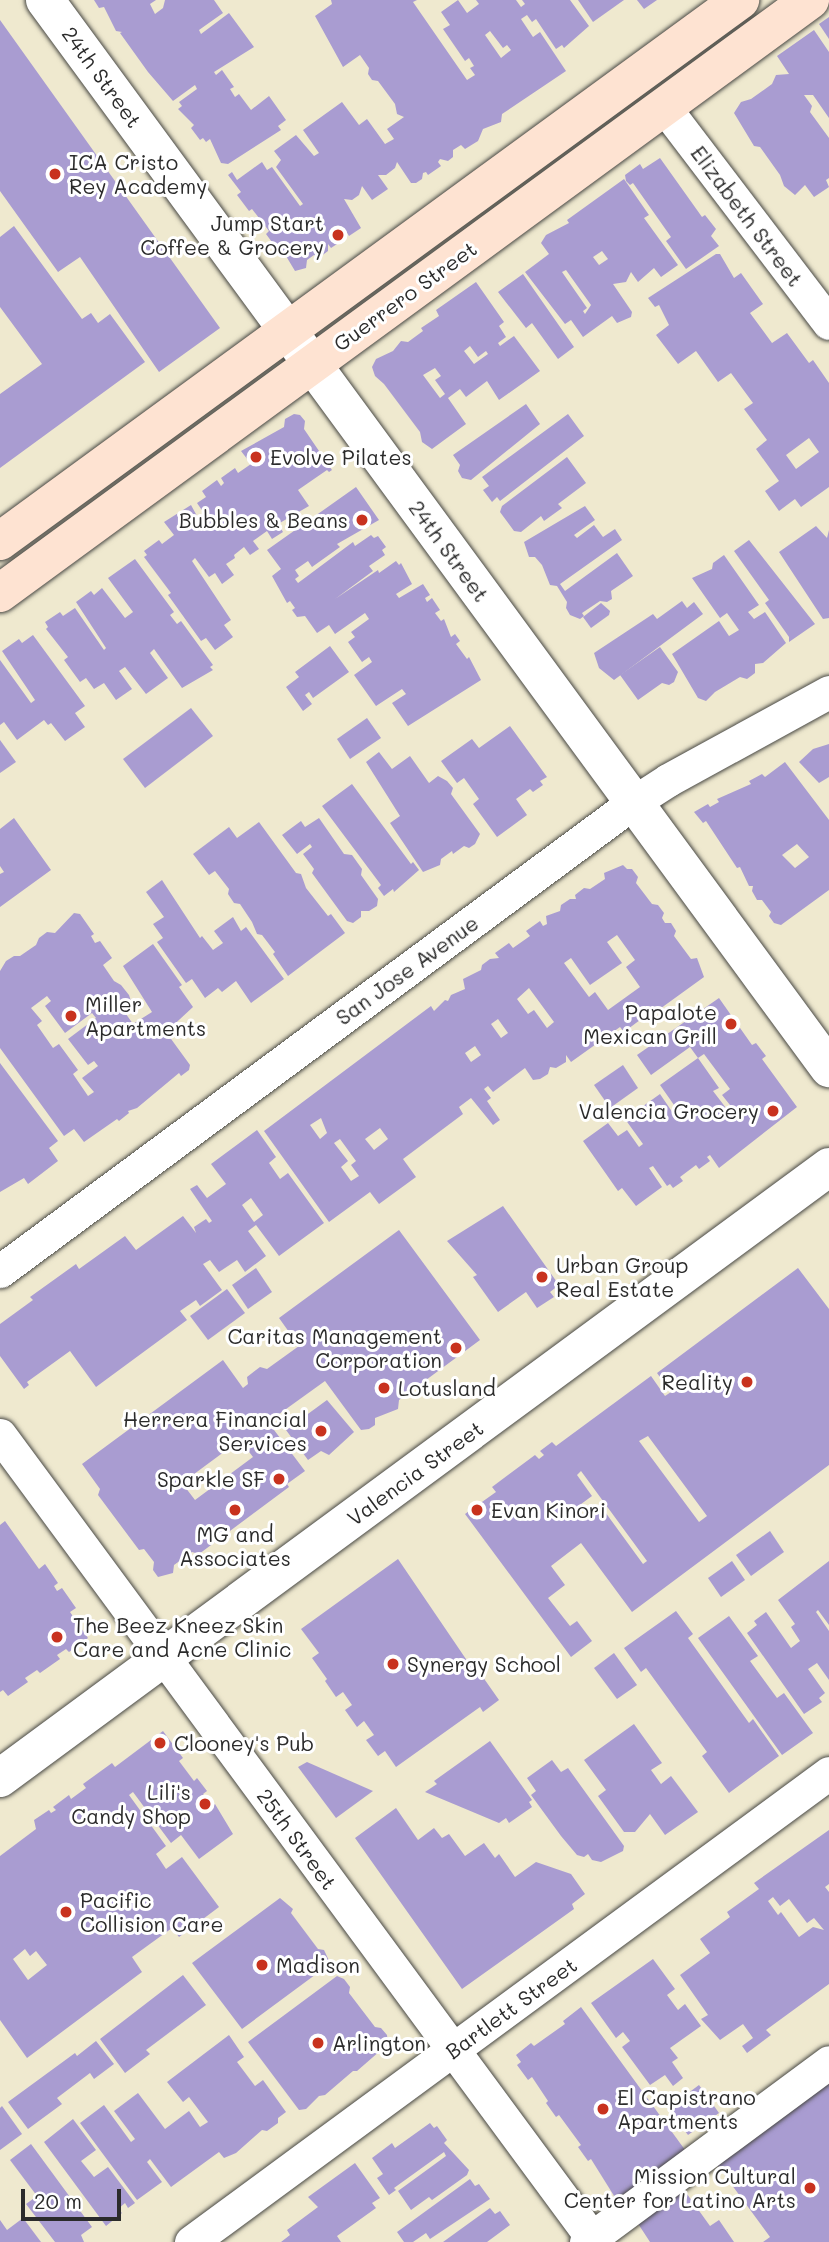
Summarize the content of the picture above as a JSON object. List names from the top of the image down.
{
  "streets": {
    "main road": ["Guerrero Street"],
    "street": [
      "24th Street",
      "Elizabeth Street",
      "San Jose Avenue",
      "Valencia Street",
      "25th Street",
      "Bartlett Street"
    ]
  },
  "crossings": [
    ["24th Street", "Guerrero Street"],
    ["24th Street", "San Jose Avenue"],
    ["Elizabeth Street", "Guerrero Street"],
    ["Valencia Street", "25th Street"],
    ["25th Street", "Bartlett Street"]
  ],
  "places": [
    "ICA Cristo Rey Academy",
    "Jump Start Coffee & Grocery",
    "Evolve Pilates",
    "Bubbles & Beans",
    "Miller Apartments",
    "Papalote Mexican Grill",
    "Valencia Grocery",
    "Urban Group Real Estate",
    "Caritas Management Corporation",
    "Reality",
    "Lotusland",
    "Herrera Financial Services",
    "Sparkle SF",
    "MG and Associates",
    "Evan Kinori",
    "The Beez Kneez Skin Care and Acne Clinic",
    "Synergy School",
    "Clooney's Pub",
    "Lili's Candy Shop",
    "Pacific Collision Care",
    "Madison",
    "Arlington",
    "El Capistrano Apartments",
    "Mission Cultural Center for Latino Arts"
  ],
  "scale_bar": "20 m"
}
